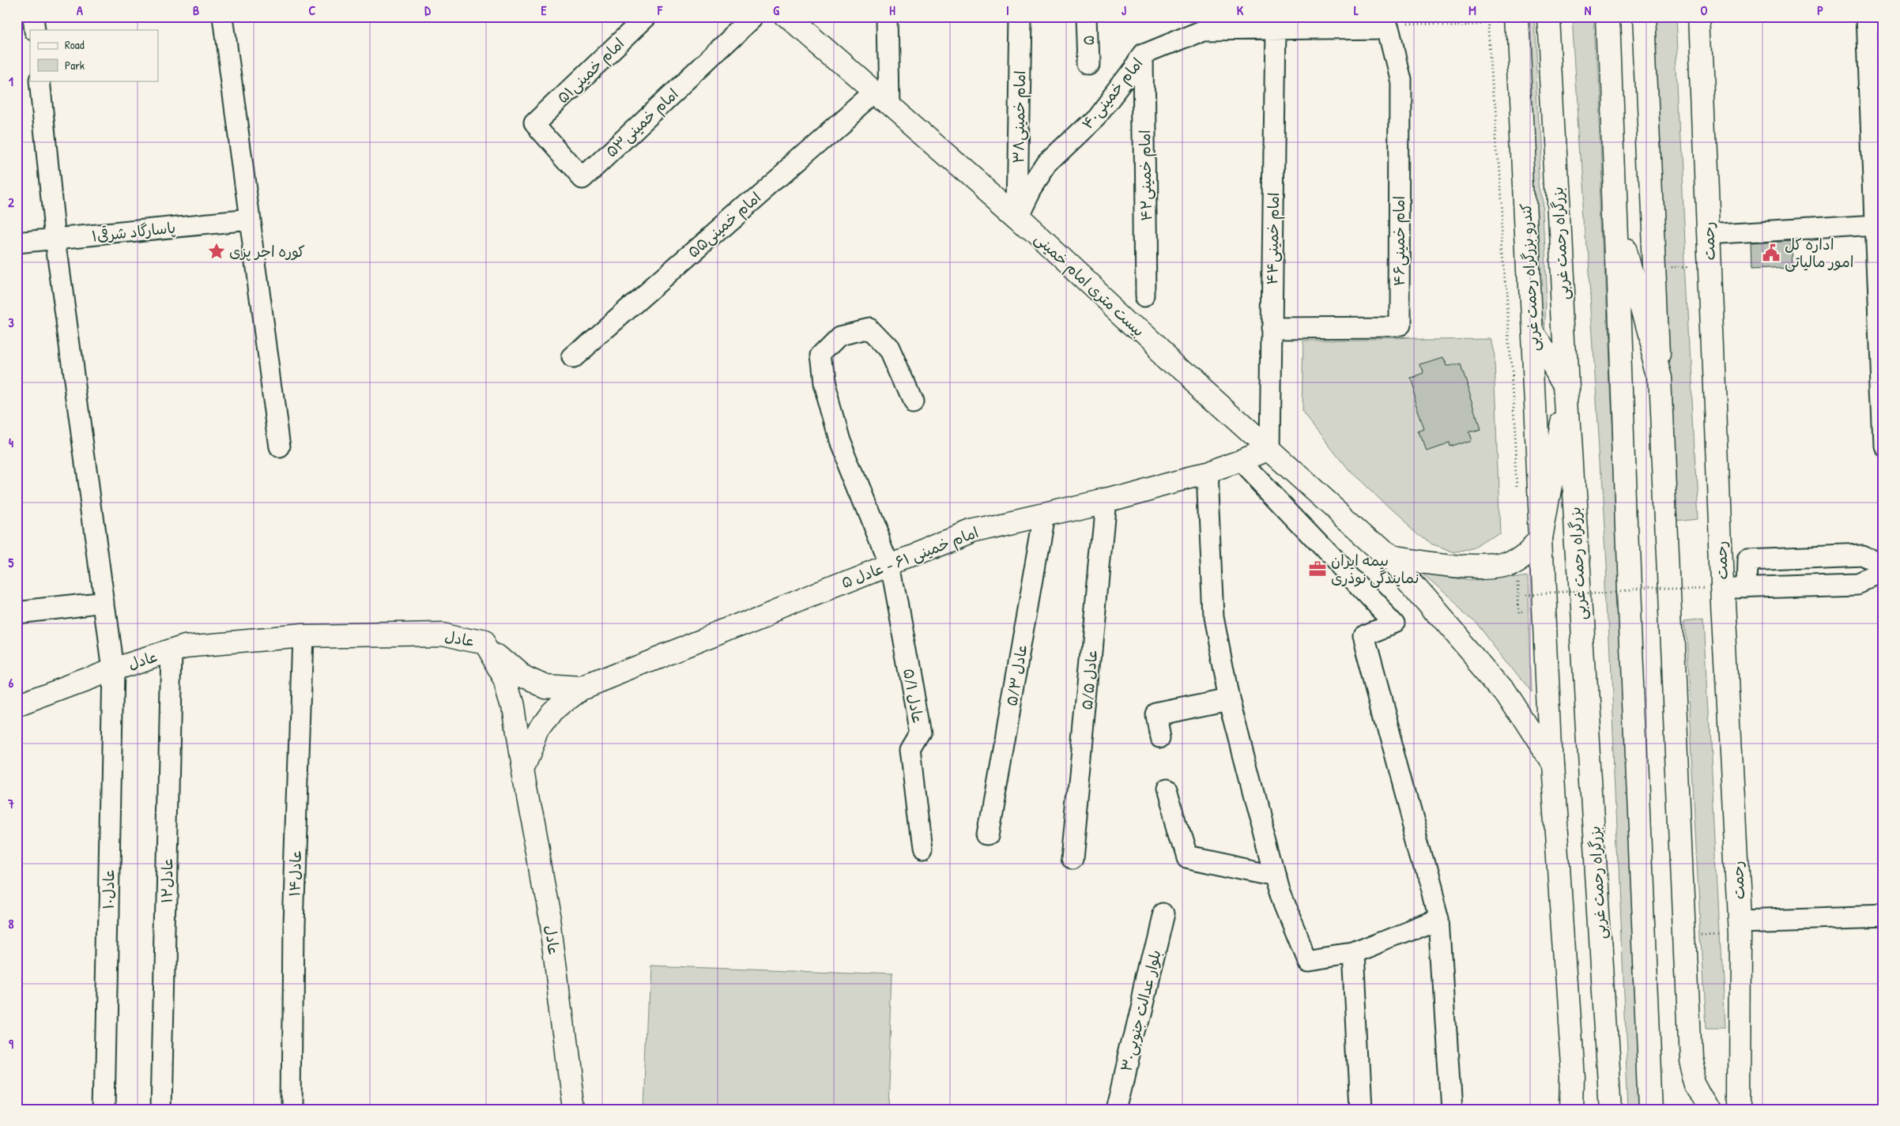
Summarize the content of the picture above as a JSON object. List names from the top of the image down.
{
  "streets": {
    "main road": [
      "رحمت",
      "بزرگراه رحمت غربی",
      "کندرو بزرگراه رحمت غربی",
      "بیست متری امام خمینی",
      "امام خمینی ۶۱ - عادل ۵",
      "عادل"
    ],
    "street": [
      "۵",
      "امام خمینی۵۱",
      "امام خمینی۴۰",
      "امام خمینی۳۸",
      "امام خمینی۵۳",
      "امام خمینی۴۲",
      "امام خمینی۵۵",
      "پاسارگاد شرقی۱",
      "۴۴امام خمینی",
      "امام خمینی۴۶",
      "عادل ۵/۳",
      "عادل ۵/۵",
      "عادل ۵/۱",
      "عادل۱۴",
      "عادل۱۲",
      "عادل۱۰",
      "بلوار عدالت جنوبی۳۰"
    ]
  },
  "crossings": [
    ["امام خمینی۵۱", "امام خمینی۵۳"],
    ["امام خمینی۴۰", "امام خمینی۳۸"],
    ["امام خمینی۴۰", "امام خمینی۴۲"],
    ["امام خمینی۴۰", "۴۴امام خمینی"],
    ["امام خمینی۴۰", "امام خمینی۴۶"],
    ["امام خمینی۴۰", "بیست متری امام خمینی"],
    ["امام خمینی۳۸", "بیست متری امام خمینی"],
    ["امام خمینی۵۵", "بیست متری امام خمینی"],
    ["پاسارگاد شرقی۱", "عادل۱۰"],
    ["۴۴امام خمینی", "امام خمینی۴۶"],
    ["۴۴امام خمینی", "بیست متری امام خمینی"],
    ["۴۴امام خمینی", "امام خمینی ۶۱ - عادل ۵"],
    ["بیست متری امام خمینی", "امام خمینی ۶۱ - عادل ۵"],
    ["امام خمینی ۶۱ - عادل ۵", "عادل"],
    ["امام خمینی ۶۱ - عادل ۵", "عادل ۵/۳"],
    ["امام خمینی ۶۱ - عادل ۵", "عادل ۵/۵"],
    ["امام خمینی ۶۱ - عادل ۵", "عادل ۵/۱"],
    ["عادل", "عادل۱۴"],
    ["عادل", "عادل۱۲"],
    ["عادل", "عادل۱۰"]
  ],
  "places": {
    "place": ["کوره اجر پزی"],
    "public building": ["اداره کل امور مالیاتی"],
    "office": ["بیمه ایران نمایندگی نوذری"]
  },
  "legend": ["Road", "Park"],
  "grid": {
    "columns": [
      "A",
      "B",
      "C",
      "D",
      "E",
      "F",
      "G",
      "H",
      "I",
      "J",
      "K",
      "L",
      "M",
      "N",
      "O",
      "P"
    ],
    "rows": [
      "1",
      "2",
      "3",
      "4",
      "5",
      "6",
      "7",
      "8",
      "9"
    ]
  }
}
